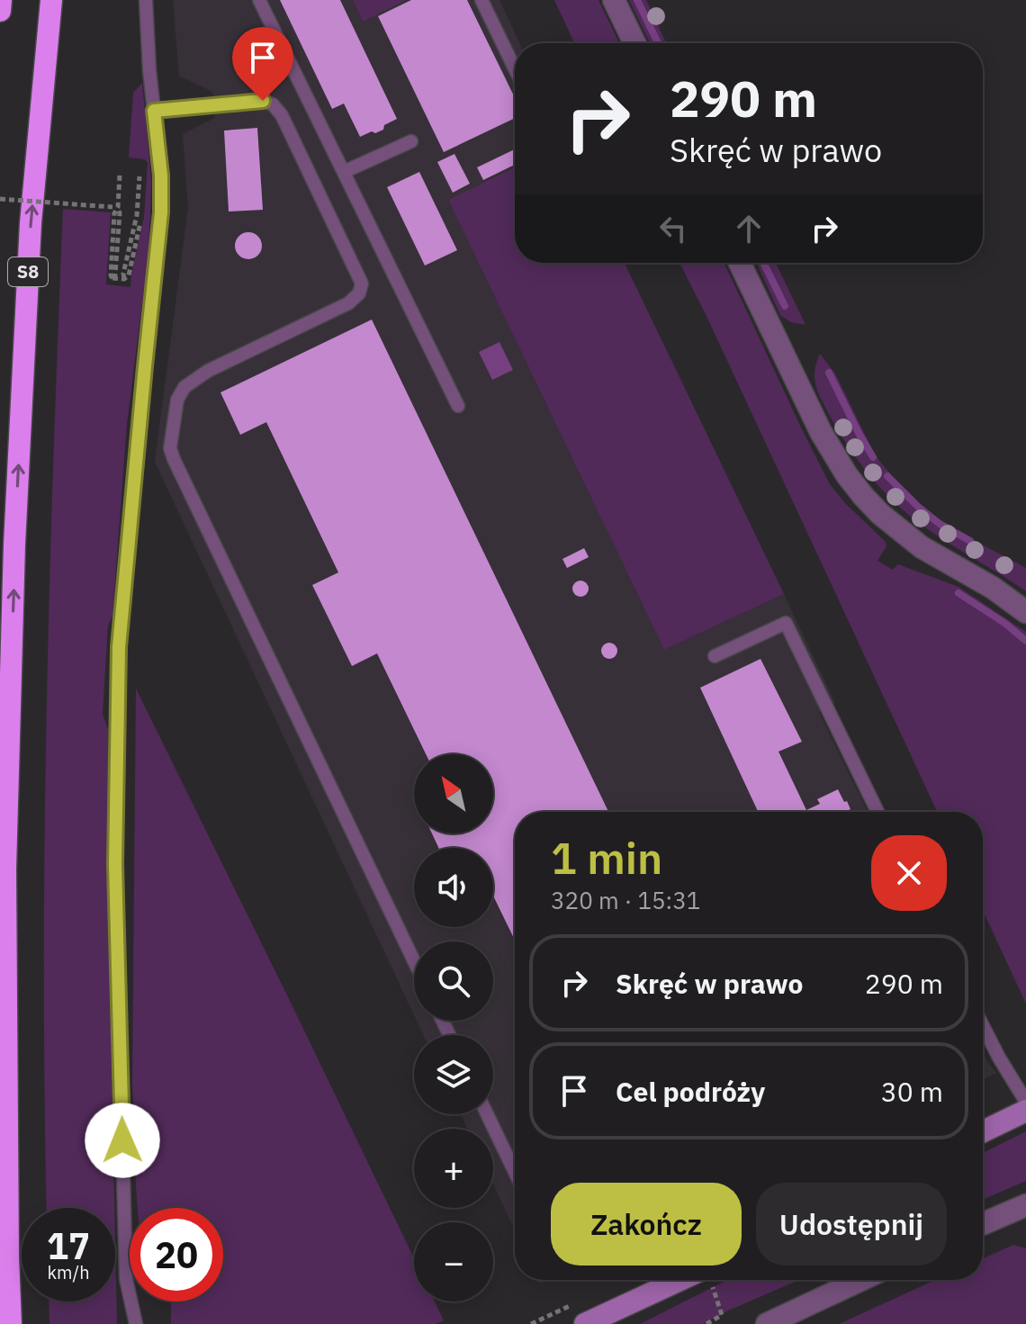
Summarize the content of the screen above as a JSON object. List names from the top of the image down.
{
  "streets": {
    "highway": ["S8"]
  },
  "north": "top left",
  "page": {
    "turn": ["290 m", "Skręć w prawo"],
    "map_buttons": ["+", "−"],
    "heading": ["1 min", "320 m · 15:31"],
    "list": [
      {
        "name": "Skręć w prawo",
        "value": "290 m"
      },
      {
        "name": "Cel podróży",
        "value": "30 m"
      }
    ],
    "buttons": ["Zakończ", "Udostępnij"],
    "speed": "17 km/h",
    "limit": "20"
  }
}
